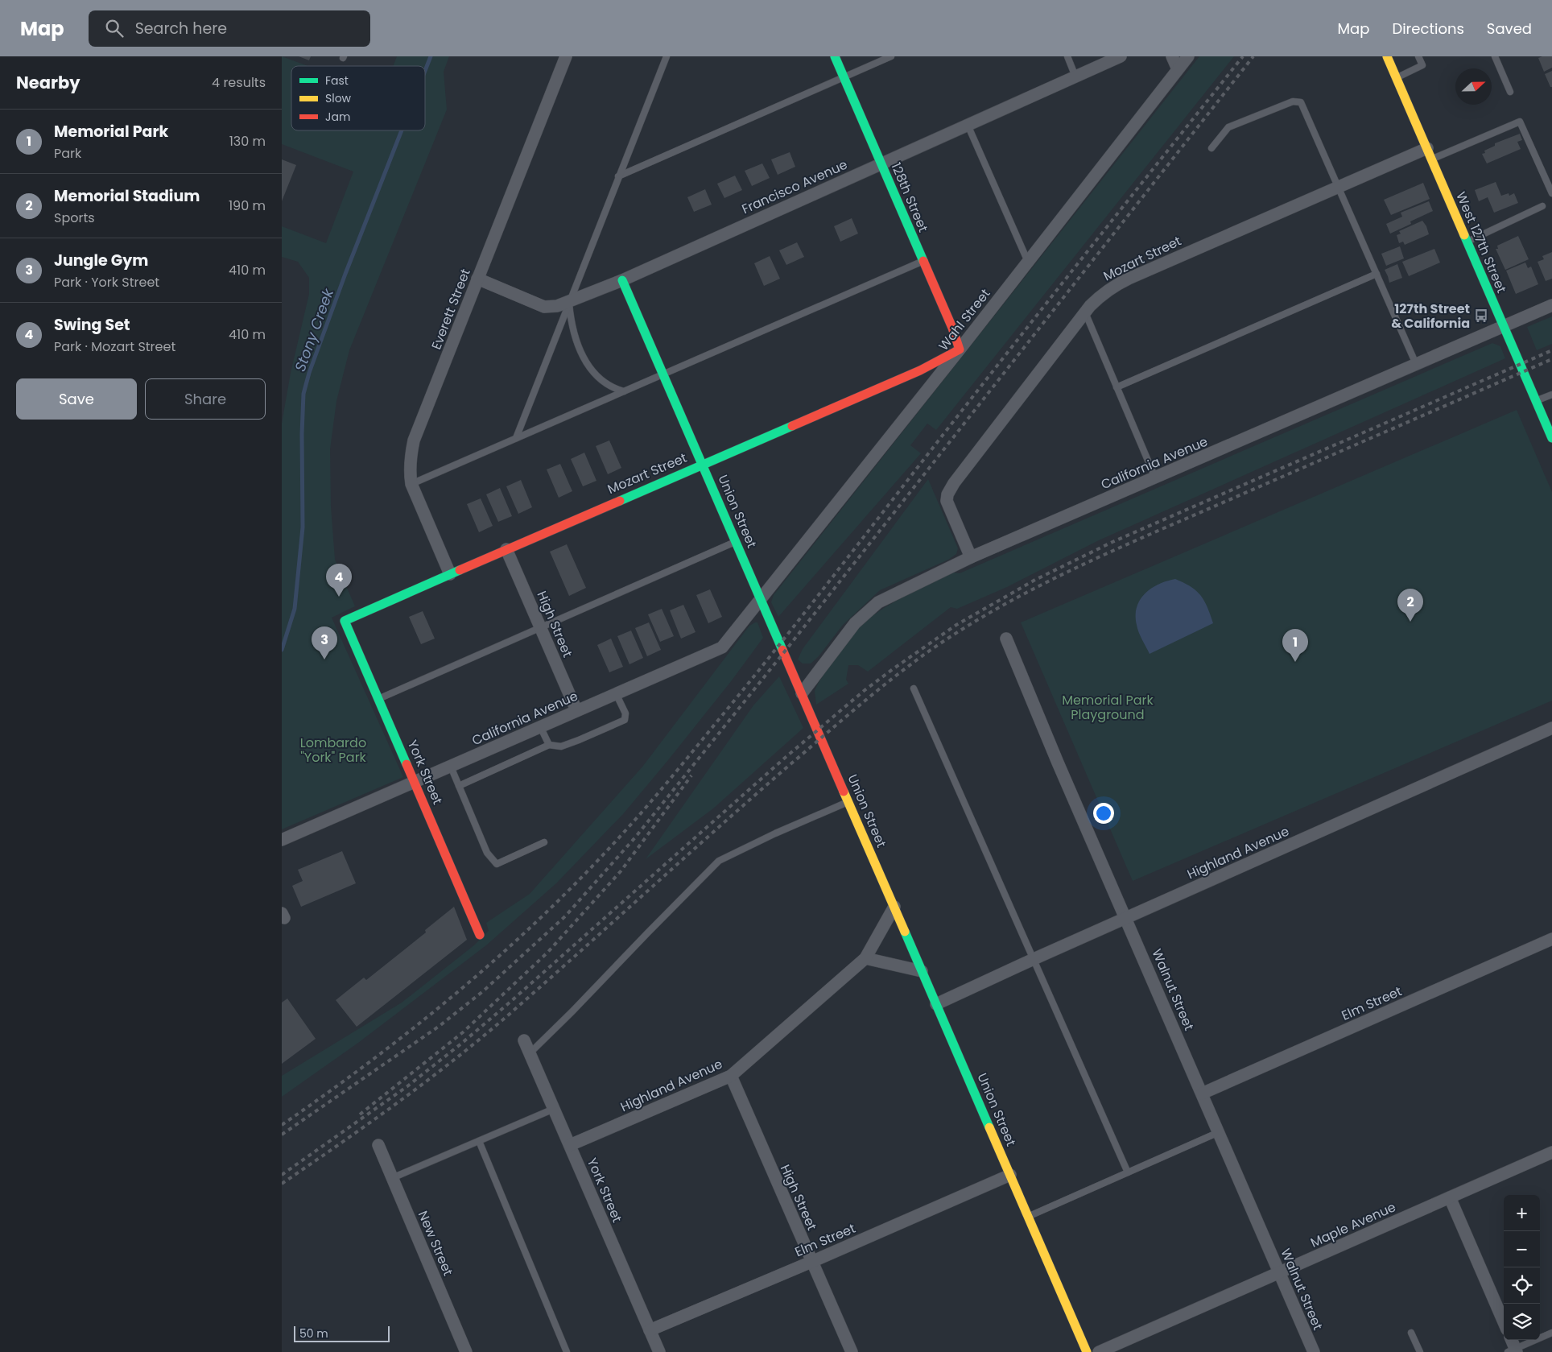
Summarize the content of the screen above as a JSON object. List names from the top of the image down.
{
  "streets": {
    "street": [
      "Francisco Avenue",
      "128th Street",
      "West 127th Street",
      "Mozart Street",
      "Everett Street",
      "Wahl Street",
      "California Avenue",
      "Union Street",
      "High Street",
      "York Street",
      "Highland Avenue",
      "Walnut Street",
      "Elm Street",
      "Maple Avenue",
      "New Street"
    ]
  },
  "crossings": [
    ["Francisco Avenue", "128th Street"],
    ["Francisco Avenue", "Everett Street"],
    ["Francisco Avenue", "Union Street"],
    ["128th Street", "Mozart Street"],
    ["128th Street", "Wahl Street"],
    ["West 127th Street", "Mozart Street"],
    ["West 127th Street", "California Avenue"],
    ["Mozart Street", "Everett Street"],
    ["Mozart Street", "Wahl Street"],
    ["Mozart Street", "California Avenue"],
    ["Mozart Street", "Union Street"],
    ["Mozart Street", "High Street"],
    ["Mozart Street", "York Street"],
    ["Wahl Street", "California Avenue"],
    ["Wahl Street", "Union Street"],
    ["California Avenue", "Union Street"],
    ["California Avenue", "High Street"],
    ["California Avenue", "York Street"],
    ["Union Street", "Highland Avenue"],
    ["Union Street", "Elm Street"],
    ["High Street", "Highland Avenue"],
    ["High Street", "Elm Street"],
    ["York Street", "Highland Avenue"],
    ["York Street", "Elm Street"],
    ["Highland Avenue", "Walnut Street"],
    ["Walnut Street", "Elm Street"],
    ["Walnut Street", "Maple Avenue"]
  ],
  "water": ["Stony Creek"],
  "parks": ["Memorial Park Playground", "Lombardo \"York\" Park"],
  "places": {
    "bus stop": ["127th Street & California"]
  },
  "legend": ["Fast", "Slow", "Jam"],
  "scale_bar": "50 m",
  "north": "right",
  "page": {
    "header": "Map",
    "search": "Search here",
    "nav": ["Map", "Directions", "Saved"],
    "heading": ["Nearby", "4 results"],
    "list": [
      {
        "mark": "1",
        "name": "Memorial Park",
        "note": "Park",
        "value": "130 m"
      },
      {
        "mark": "2",
        "name": "Memorial Stadium",
        "note": "Sports",
        "value": "190 m"
      },
      {
        "mark": "3",
        "name": "Jungle Gym",
        "note": "Park · York Street",
        "value": "410 m"
      },
      {
        "mark": "4",
        "name": "Swing Set",
        "note": "Park · Mozart Street",
        "value": "410 m"
      }
    ],
    "buttons": ["Save", "Share"],
    "pins": [
      "4",
      "2",
      "3",
      "1"
    ],
    "map_buttons": ["+", "−"],
    "scale": "50 m"
  }
}
